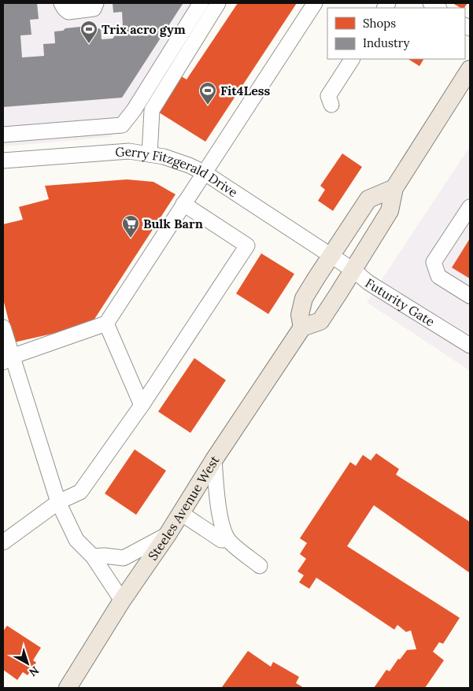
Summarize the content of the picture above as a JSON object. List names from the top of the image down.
{
  "streets": {
    "main road": ["Steeles Avenue West"],
    "street": ["Gerry Fitzgerald Drive", "Futurity Gate"]
  },
  "crossings": [
    ["Gerry Fitzgerald Drive", "Futurity Gate"]
  ],
  "places": {
    "sports": ["Trix acro gym", "Fit4Less"],
    "supermarket": ["Bulk Barn"]
  },
  "legend": ["Shops", "Industry"],
  "north": "bottom right"
}
